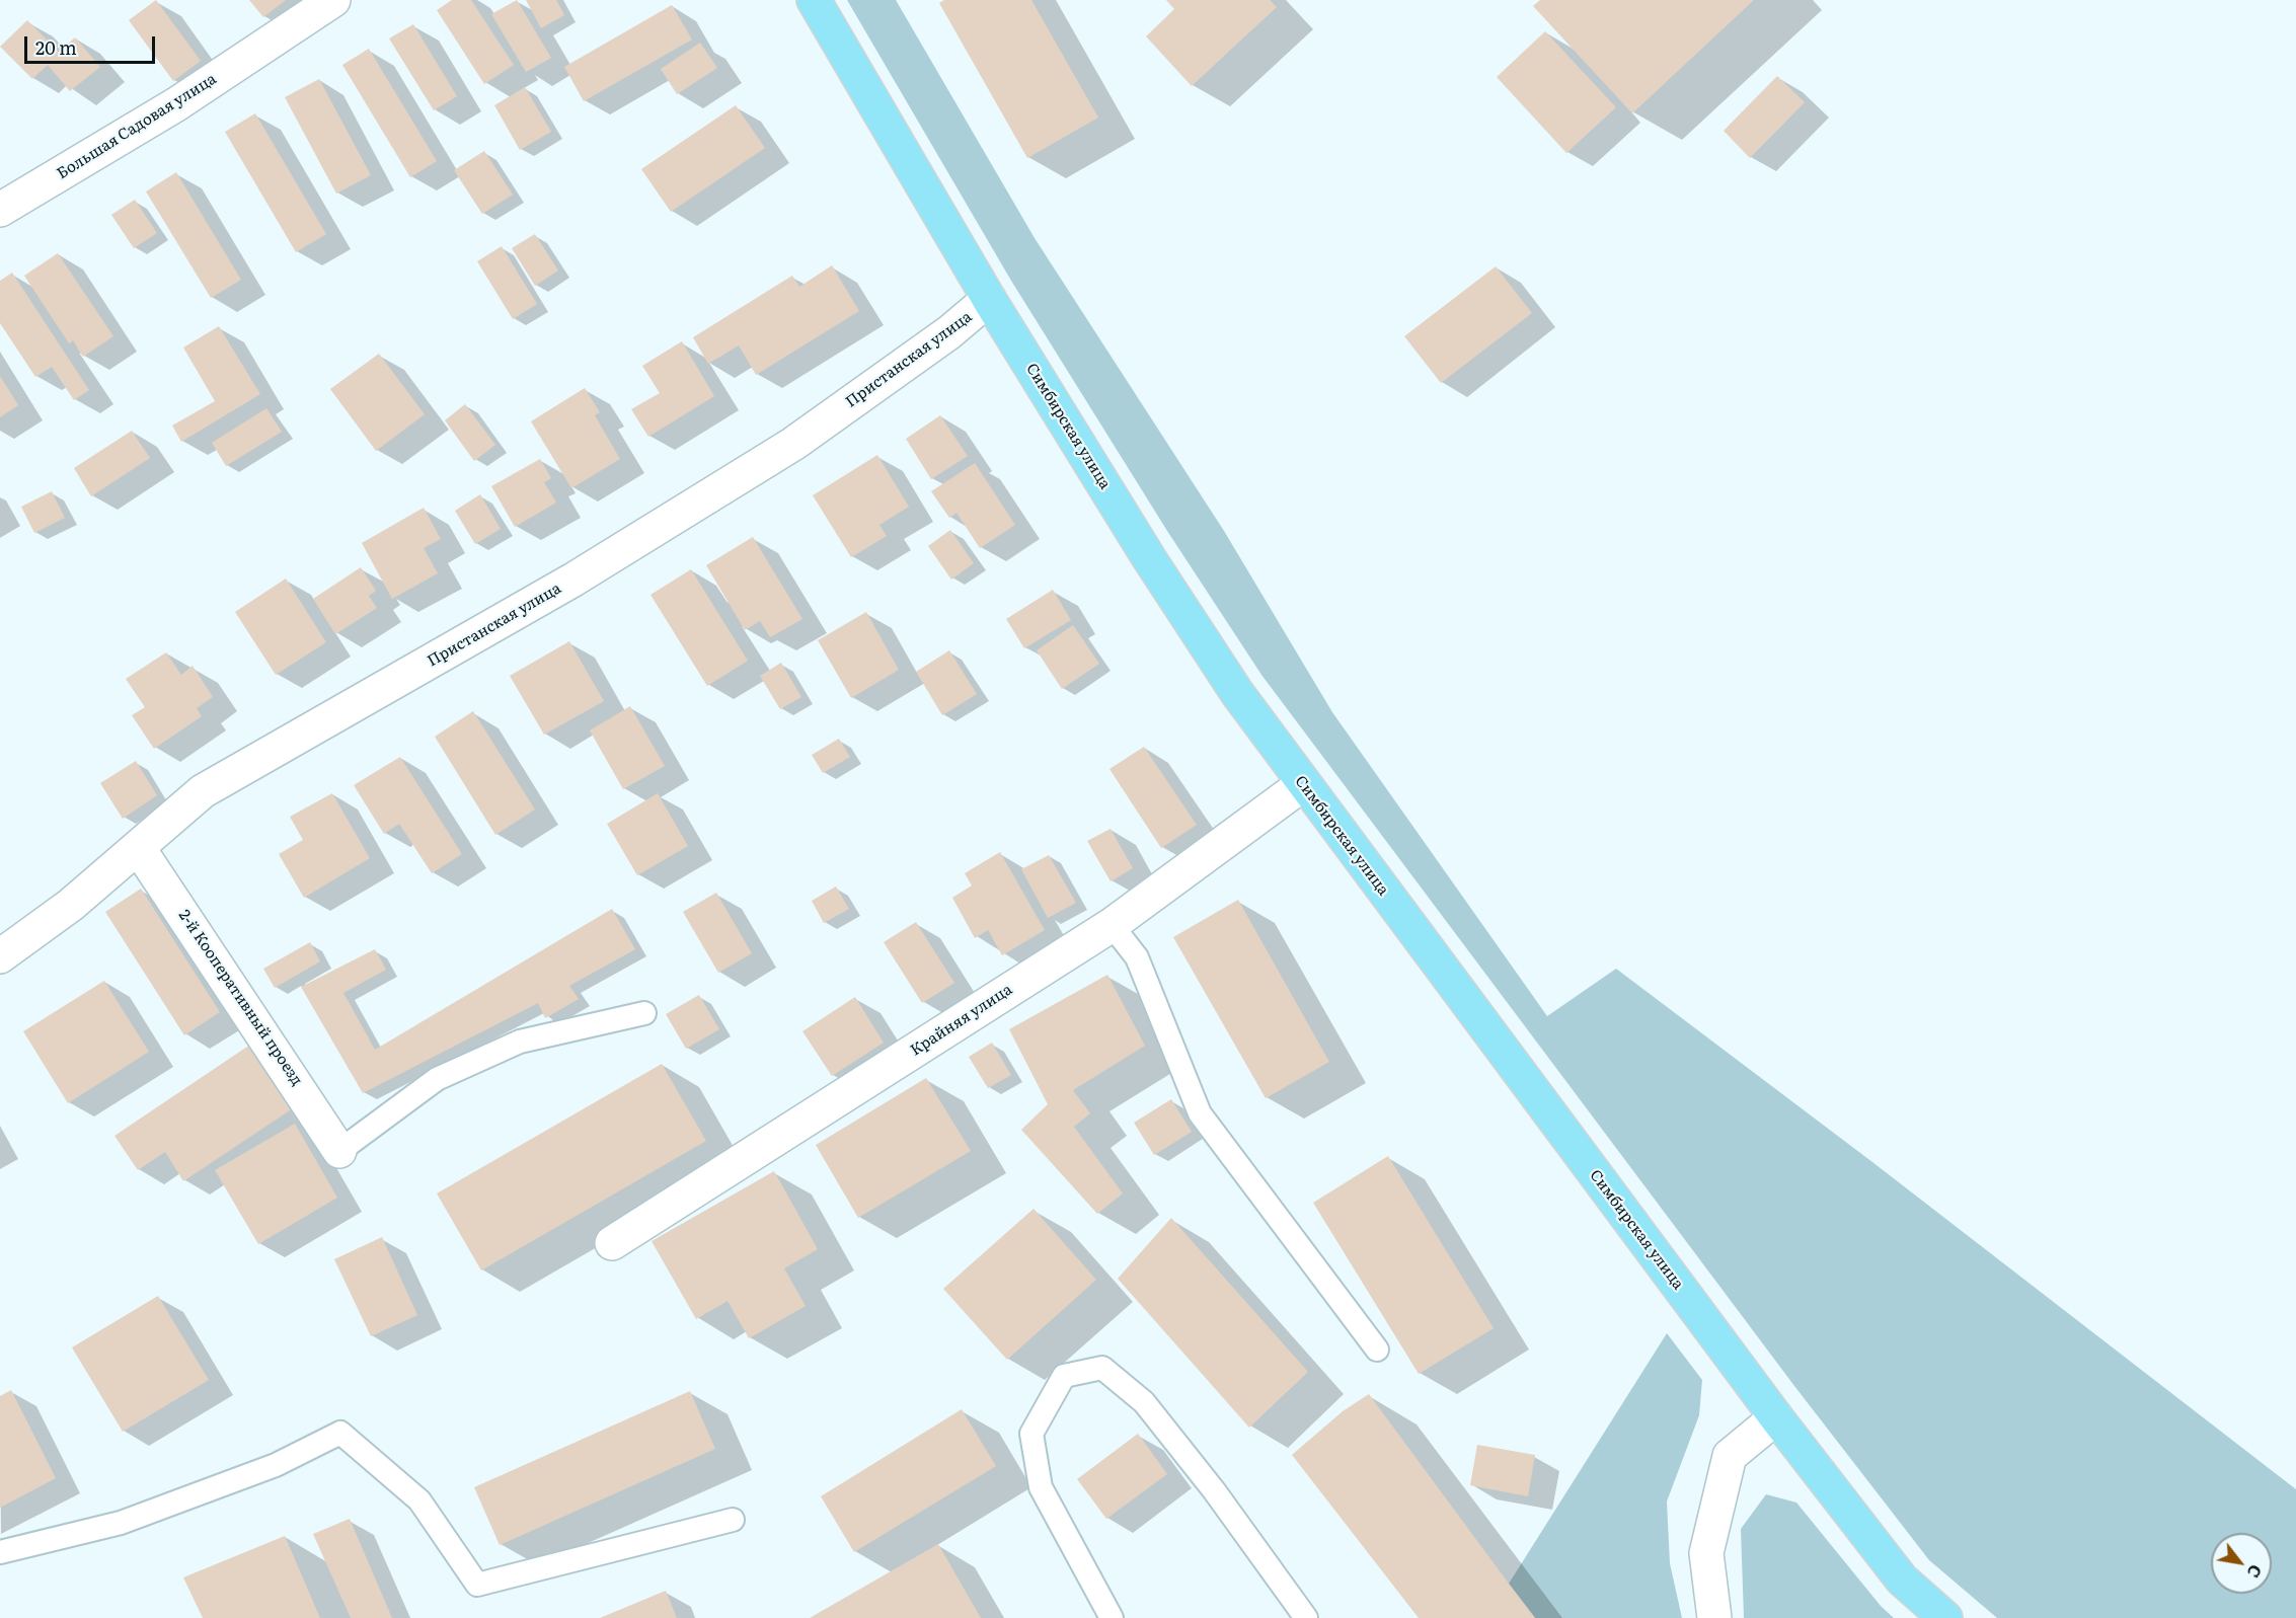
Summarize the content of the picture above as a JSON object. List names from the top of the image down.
{
  "streets": {
    "main road": ["Симбирская улица"],
    "street": [
      "Большая Садовая улица",
      "Пристанская улица",
      "2-й Кооперативный проезд",
      "Крайняя улица"
    ]
  },
  "crossings": [
    ["Пристанская улица", "Симбирская улица"],
    ["Пристанская улица", "2-й Кооперативный проезд"],
    ["Симбирская улица", "Крайняя улица"]
  ],
  "scale_bar": "20 m",
  "north": "bottom right"
}
